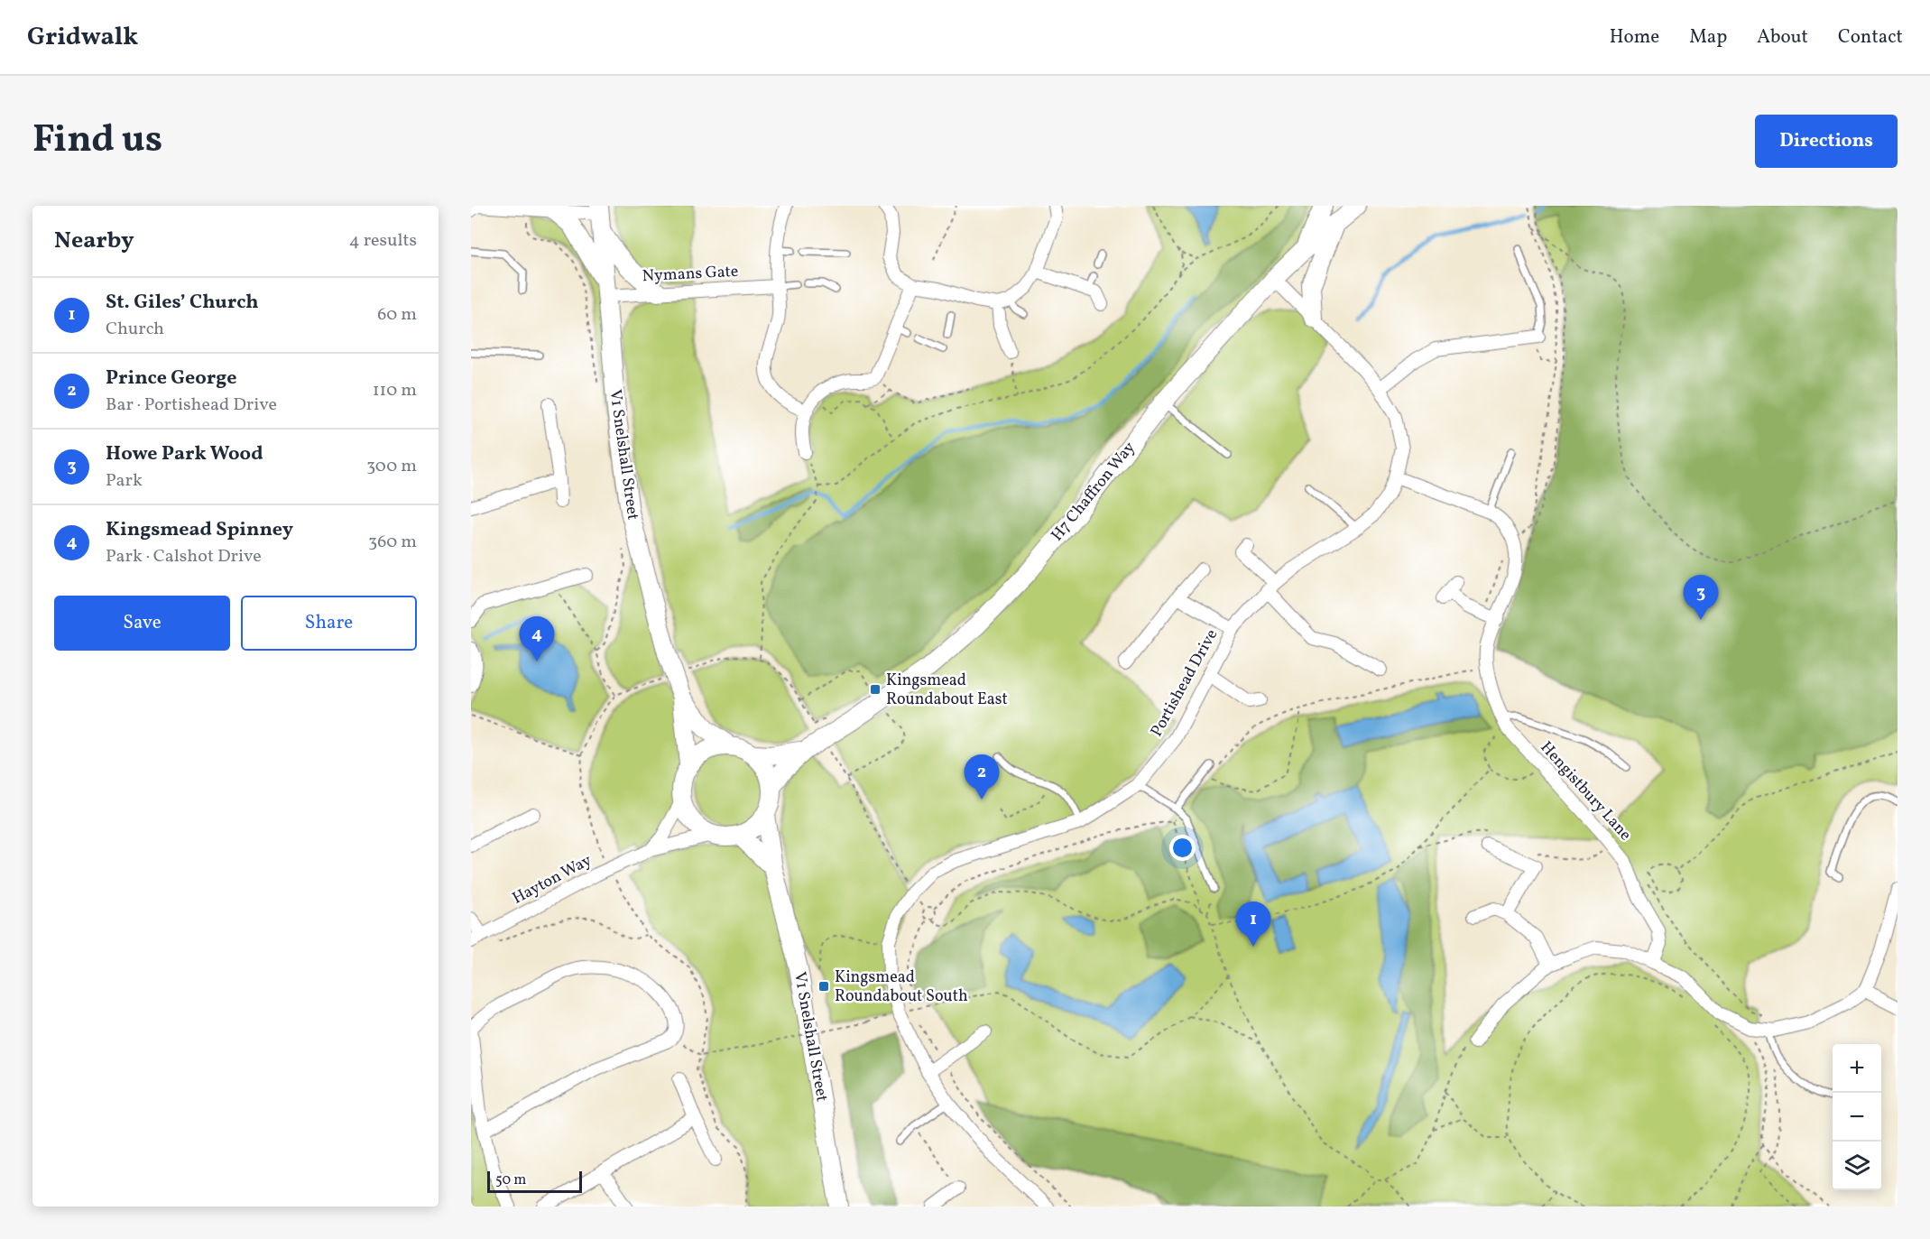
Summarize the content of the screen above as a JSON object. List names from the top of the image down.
{
  "streets": {
    "street": [
      "Nymans Gate",
      "V1 Snelshall Street",
      "H7 Chaffron Way",
      "Portishead Drive",
      "Hengistbury Lane",
      "Hayton Way"
    ]
  },
  "crossings": [
    ["Nymans Gate", "V1 Snelshall Street"],
    ["V1 Snelshall Street", "H7 Chaffron Way"],
    ["V1 Snelshall Street", "Hayton Way"],
    ["H7 Chaffron Way", "Portishead Drive"],
    ["H7 Chaffron Way", "Hayton Way"],
    ["Portishead Drive", "Hengistbury Lane"]
  ],
  "places": {
    "transit": ["Kingsmead Roundabout East", "Kingsmead Roundabout South"]
  },
  "scale_bar": "50 m",
  "page": {
    "header": "Gridwalk",
    "nav": [
      "Home",
      "Map",
      "About",
      "Contact"
    ],
    "title": "Find us",
    "buttons": [
      "Directions",
      ["Save", "Share"]
    ],
    "heading": ["Nearby", "4 results"],
    "list": [
      {
        "mark": "1",
        "name": "St. Giles’ Church",
        "note": "Church",
        "value": "60 m"
      },
      {
        "mark": "2",
        "name": "Prince George",
        "note": "Bar · Portishead Drive",
        "value": "110 m"
      },
      {
        "mark": "3",
        "name": "Howe Park Wood",
        "note": "Park",
        "value": "300 m"
      },
      {
        "mark": "4",
        "name": "Kingsmead Spinney",
        "note": "Park · Calshot Drive",
        "value": "360 m"
      }
    ],
    "pins": [
      "3",
      "4",
      "2",
      "1"
    ],
    "map_buttons": ["+", "−"],
    "scale": "50 m"
  }
}
